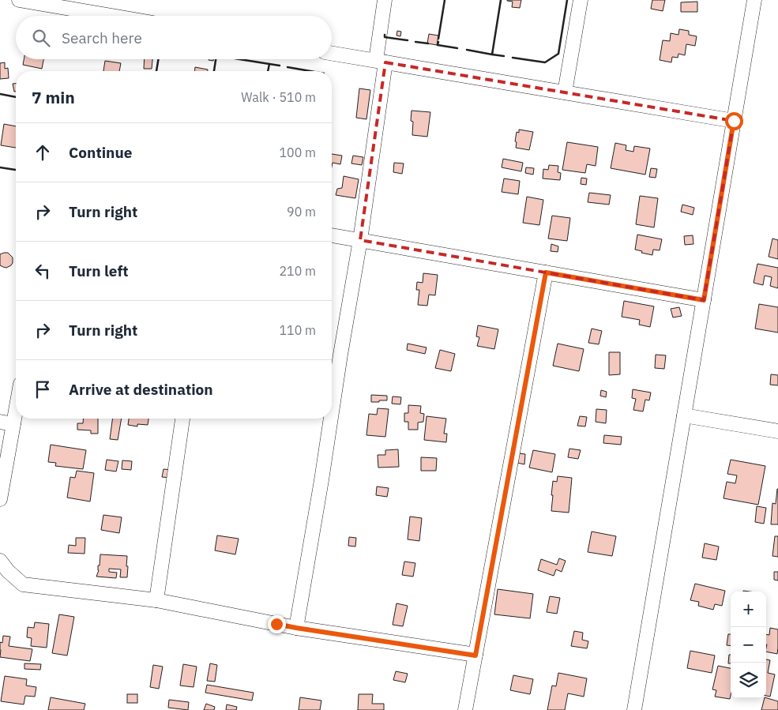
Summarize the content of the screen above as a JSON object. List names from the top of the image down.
{
  "page": {
    "search": "Search here",
    "heading": ["7 min", "Walk · 510 m"],
    "list": [
      ["Continue", "100 m"],
      ["Turn right", "90 m"],
      ["Turn left", "210 m"],
      ["Turn right", "110 m"],
      "Arrive at destination"
    ],
    "map_buttons": ["+", "−"]
  }
}
